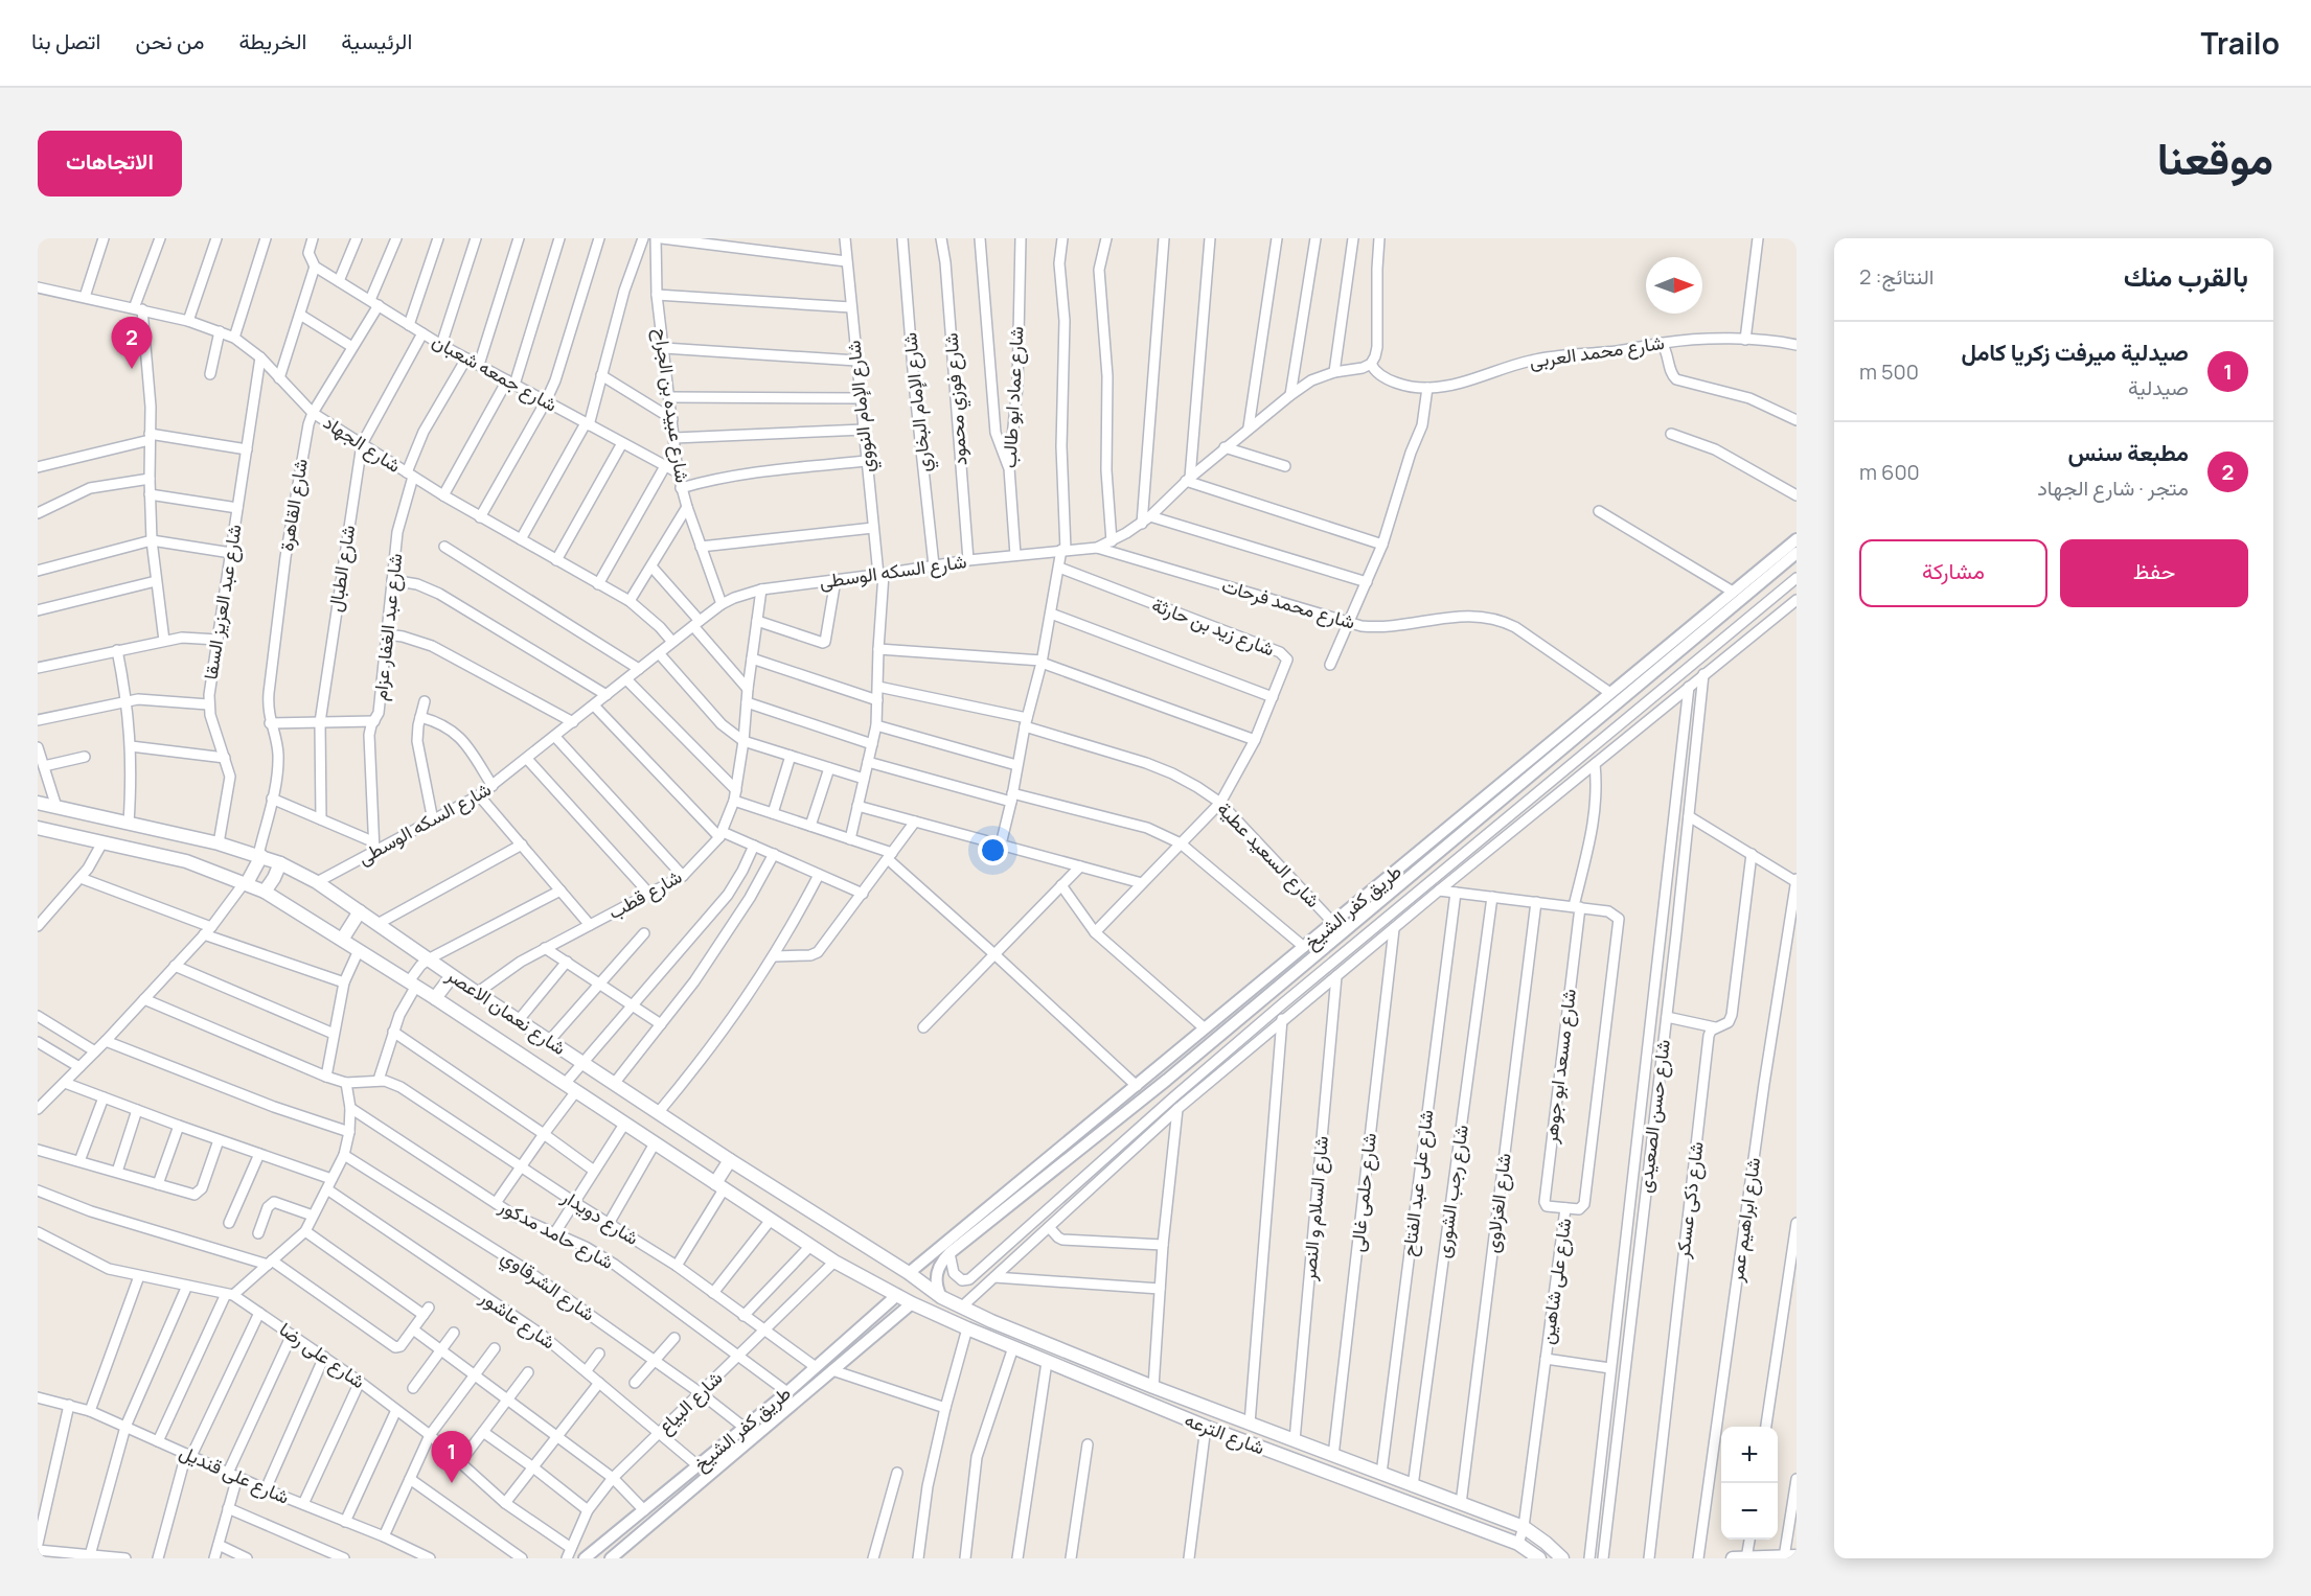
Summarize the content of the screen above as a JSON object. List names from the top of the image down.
{
  "streets": {
    "main road": ["شارع نعمان الاعصر", "شارع الترعه"],
    "street": [
      "شارع محمد العربى",
      "شارع جمعه شعبان",
      "شارع عماد ابو طالب",
      "شارع فوزي محمود",
      "شارع الإمام البخاري",
      "شارع عبيده بن الجراح",
      "شارع الإمام النووي",
      "شارع الجهاد",
      "شارع القاهرة",
      "شارع الطبال",
      "شارع السكه الوسطى",
      "شارع عبد العزيز السقا",
      "شارع محمد فرحات",
      "شارع عبد الغفار عزام",
      "شارع زيد بن حارثة",
      "شارع السعيد عطية",
      "شارع قطب",
      "طريق كفر الشيخ",
      "شارع مسعد ابو جوهر",
      "شارع حسن الصعيدى",
      "شارع على عبد الفتاح",
      "شارع رجب الشورى",
      "شارع حلمى غالى",
      "شارع ذكى عسكر",
      "شارع الغزلاوى",
      "شارع السلام و النصر",
      "شارع دويدار",
      "شارع ابراهيم عمر",
      "شارع حامد مدكور",
      "شارع على شاهين",
      "شارع الشرقاوي",
      "شارع عاشور",
      "شارع على رضا",
      "شارع البياع",
      "شارع على قنديل"
    ]
  },
  "crossings": [
    ["شارع محمد العربى", "شارع السكه الوسطى"],
    ["شارع جمعه شعبان", "شارع عبيده بن الجراح"],
    ["شارع جمعه شعبان", "شارع القاهرة"],
    ["شارع جمعه شعبان", "شارع الطبال"],
    ["شارع جمعه شعبان", "شارع عبد الغفار عزام"],
    ["شارع عماد ابو طالب", "شارع السكه الوسطى"],
    ["شارع فوزي محمود", "شارع السكه الوسطى"],
    ["شارع الإمام البخاري", "شارع السكه الوسطى"],
    ["شارع عبيده بن الجراح", "شارع السكه الوسطى"],
    ["شارع الإمام النووي", "شارع السكه الوسطى"],
    ["شارع الإمام النووي", "شارع السعيد عطية"],
    ["شارع الجهاد", "شارع القاهرة"],
    ["شارع الجهاد", "شارع الطبال"],
    ["شارع الجهاد", "شارع السكه الوسطى"],
    ["شارع الجهاد", "شارع عبد العزيز السقا"],
    ["شارع الجهاد", "شارع عبد الغفار عزام"],
    ["شارع القاهرة", "شارع نعمان الاعصر"],
    ["شارع السكه الوسطى", "شارع محمد فرحات"],
    ["شارع السكه الوسطى", "شارع عبد الغفار عزام"],
    ["شارع السكه الوسطى", "شارع قطب"],
    ["شارع السكه الوسطى", "شارع نعمان الاعصر"],
    ["شارع عبد العزيز السقا", "شارع نعمان الاعصر"],
    ["شارع محمد فرحات", "طريق كفر الشيخ"],
    ["شارع زيد بن حارثة", "شارع السعيد عطية"],
    ["شارع السعيد عطية", "طريق كفر الشيخ"],
    ["شارع قطب", "شارع نعمان الاعصر"],
    ["طريق كفر الشيخ", "شارع نعمان الاعصر"],
    ["طريق كفر الشيخ", "شارع دويدار"],
    ["طريق كفر الشيخ", "شارع حامد مدكور"],
    ["طريق كفر الشيخ", "شارع الشرقاوي"],
    ["طريق كفر الشيخ", "شارع عاشور"],
    ["طريق كفر الشيخ", "شارع الترعه"],
    ["شارع نعمان الاعصر", "شارع البياع"],
    ["شارع نعمان الاعصر", "شارع الترعه"],
    ["شارع مسعد ابو جوهر", "شارع على شاهين"],
    ["شارع على عبد الفتاح", "شارع الترعه"],
    ["شارع رجب الشورى", "شارع الترعه"],
    ["شارع حلمى غالى", "شارع الترعه"],
    ["شارع الغزلاوى", "شارع الترعه"],
    ["شارع السلام و النصر", "شارع الترعه"],
    ["شارع دويدار", "شارع البياع"],
    ["شارع حامد مدكور", "شارع البياع"],
    ["شارع على شاهين", "شارع الترعه"],
    ["شارع الشرقاوي", "شارع البياع"],
    ["شارع عاشور", "شارع البياع"],
    ["شارع على رضا", "شارع البياع"]
  ],
  "north": "right",
  "page": {
    "header": "Trailo",
    "nav": [
      "الرئيسية",
      "الخريطة",
      "من نحن",
      "اتصل بنا"
    ],
    "title": "موقعنا",
    "buttons": [
      "الاتجاهات",
      ["حفظ", "مشاركة"]
    ],
    "heading": ["بالقرب منك", "النتائج: 2"],
    "pins": ["2", "1"],
    "list": [
      {
        "mark": "1",
        "name": "صيدلية ميرفت زكريا كامل",
        "note": "صيدلية",
        "value": "500 m"
      },
      {
        "mark": "2",
        "name": "مطبعة سنس",
        "note": "متجر · شارع الجهاد",
        "value": "600 m"
      }
    ],
    "map_buttons": ["+", "−"]
  }
}
